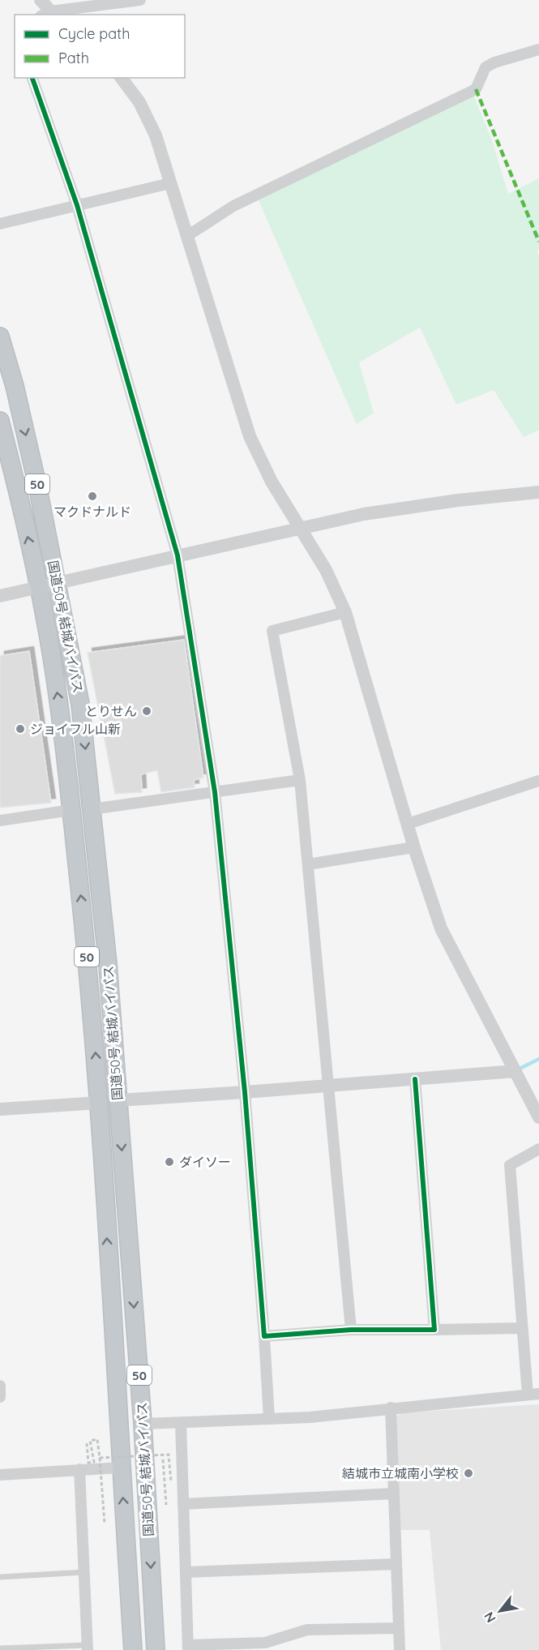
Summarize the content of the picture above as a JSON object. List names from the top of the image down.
{
  "streets": {
    "highway": ["50", "国道50号 結城バイパス"]
  },
  "places": [
    "マクドナルド",
    "とりせん",
    "ジョイフル山新",
    "ダイソー",
    "結城市立城南小学校"
  ],
  "legend": ["Cycle path", "Path"],
  "north": "bottom left"
}
